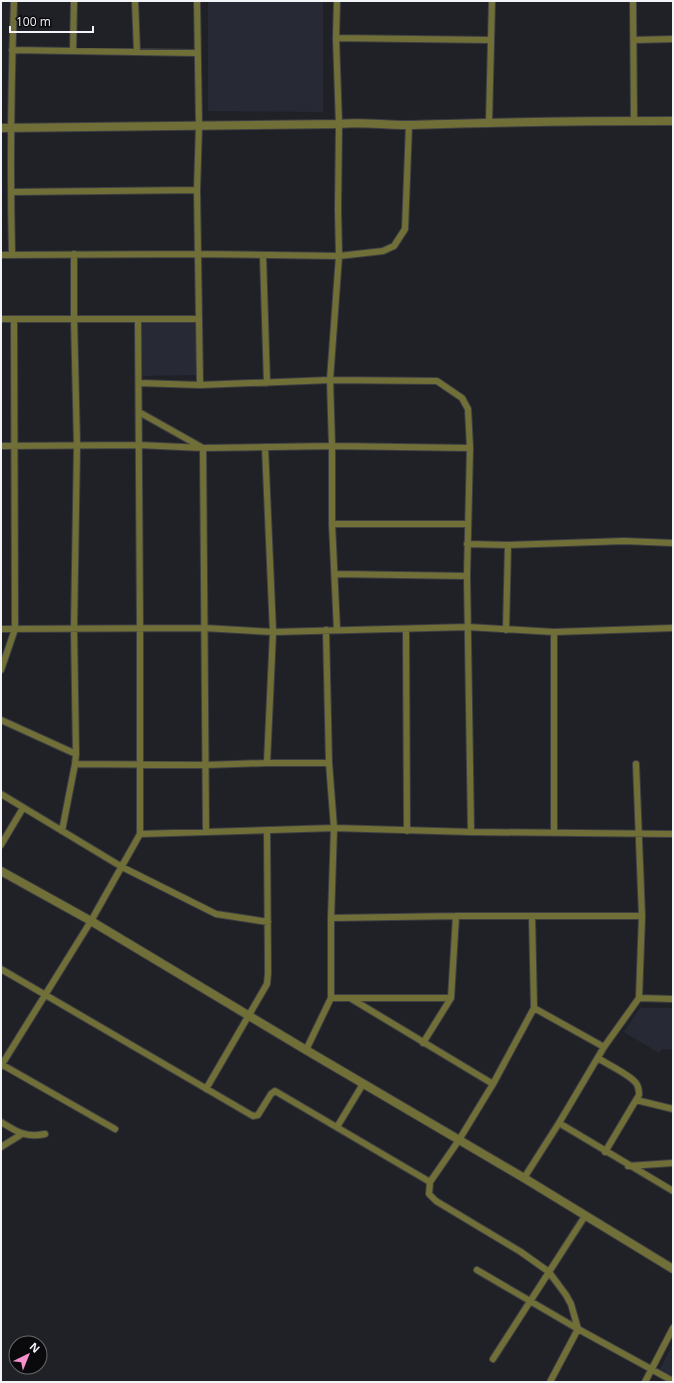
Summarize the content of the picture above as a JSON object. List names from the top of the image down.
{
  "scale_bar": "100 m",
  "north": "top right"
}
